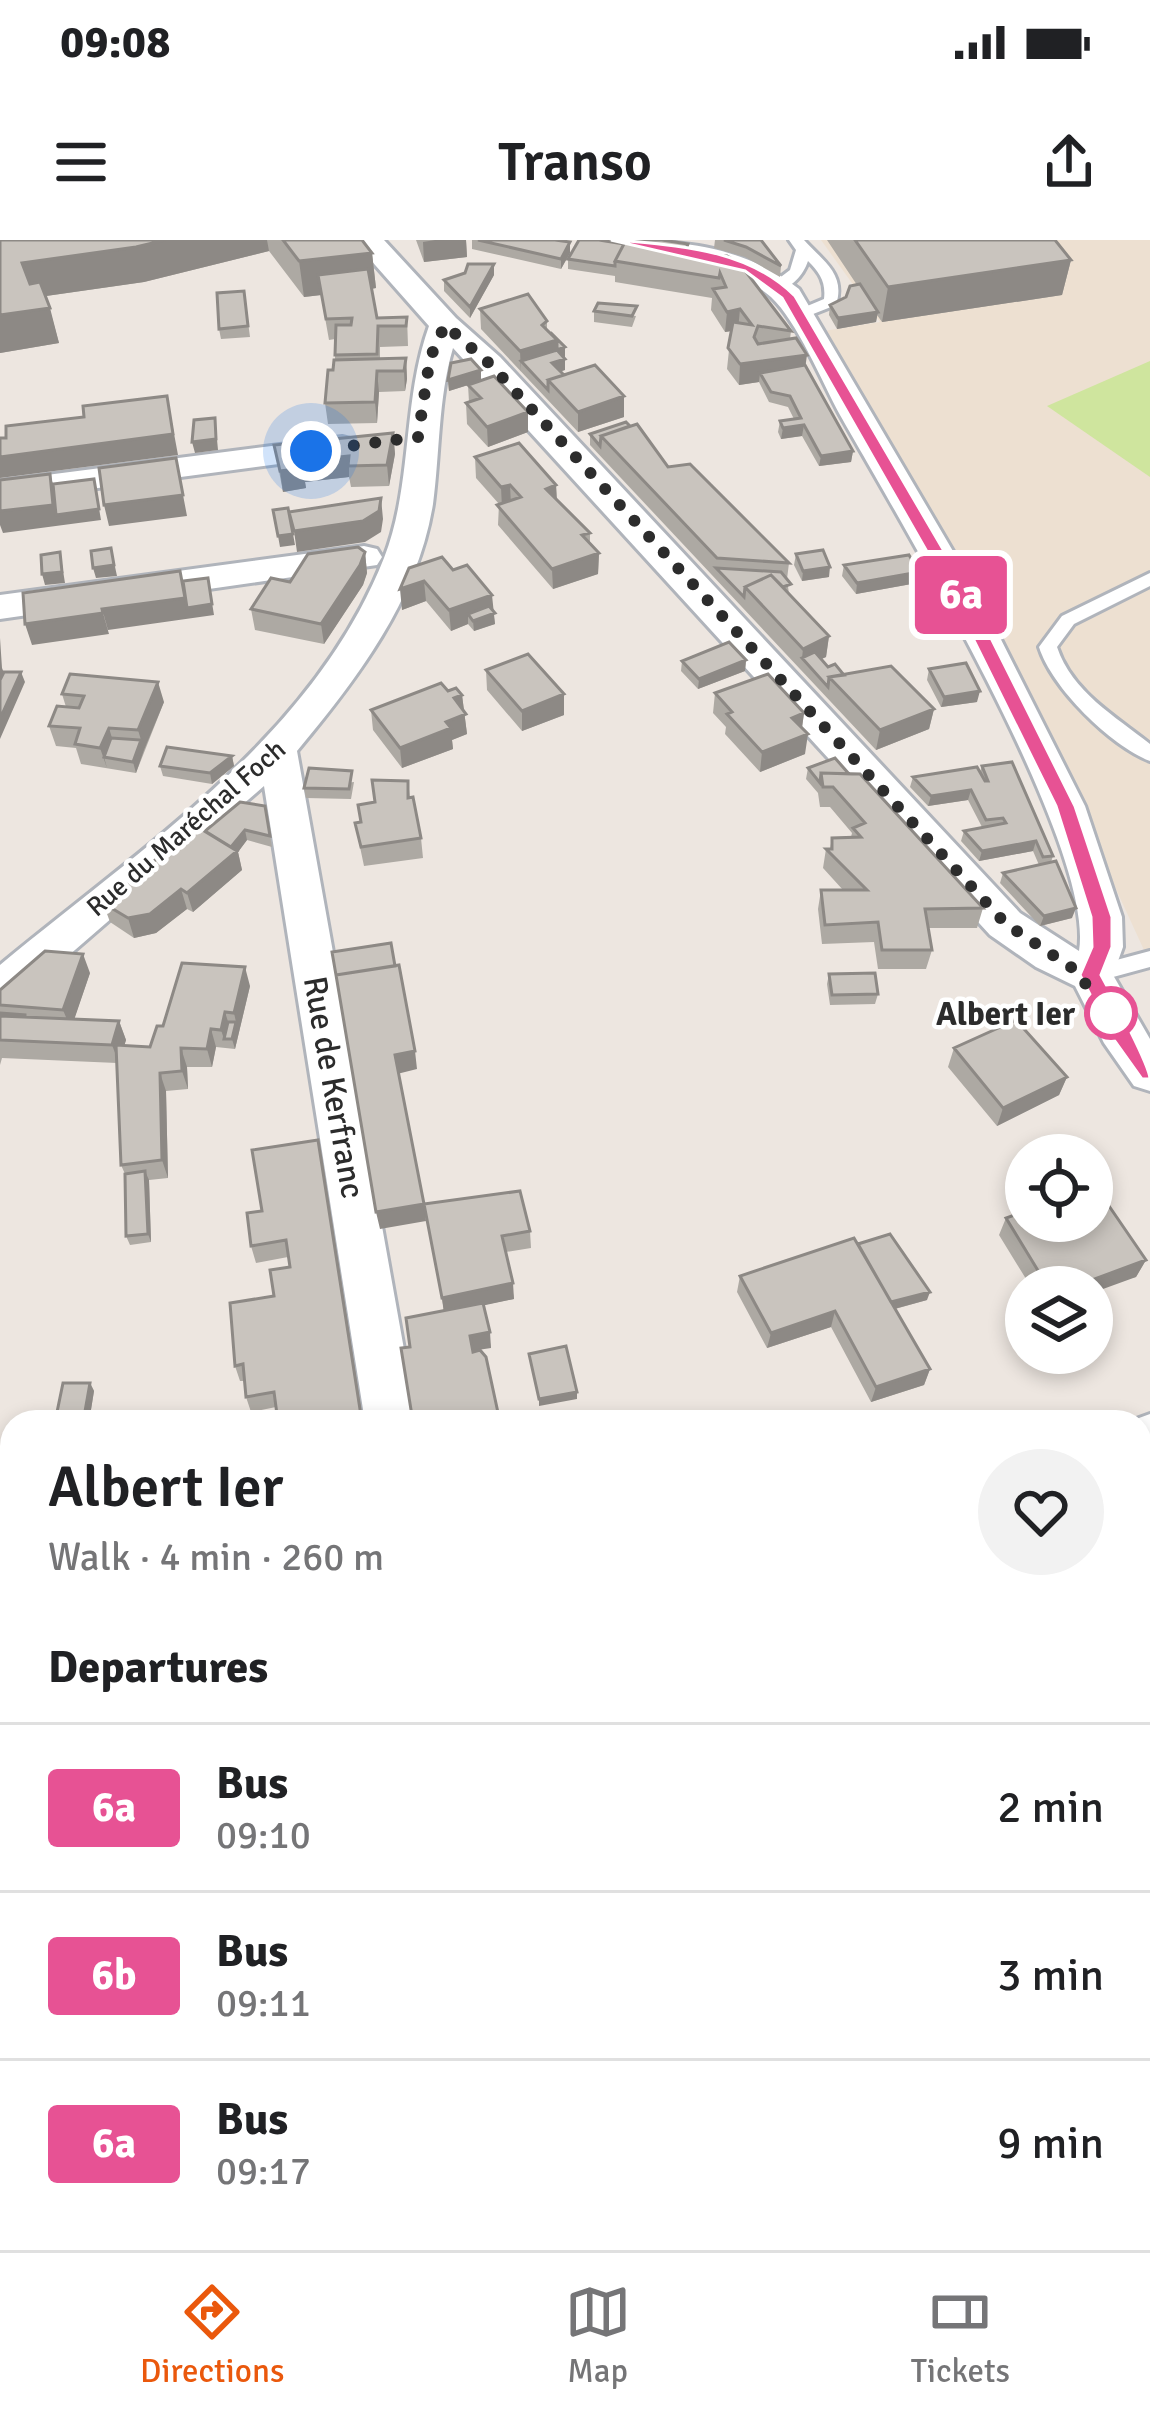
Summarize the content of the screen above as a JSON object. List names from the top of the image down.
{
  "streets": {
    "street": ["Rue du Maréchal Foch", "Rue de Kerfranc"]
  },
  "crossings": [
    ["Rue du Maréchal Foch", "Rue de Kerfranc"]
  ],
  "places": ["Albert Ier"],
  "lines": ["bus line 6a"],
  "page": {
    "status": "09:08",
    "header": "Transo",
    "on_map": "6a",
    "heading": [
      ["Albert Ier", "Walk · 4 min · 260 m"],
      "Departures"
    ],
    "list": [
      {
        "mark": "6a",
        "name": "Bus",
        "note": "09:10",
        "value": "2 min"
      },
      {
        "mark": "6b",
        "name": "Bus",
        "note": "09:11",
        "value": "3 min"
      },
      {
        "mark": "6a",
        "name": "Bus",
        "note": "09:17",
        "value": "9 min"
      }
    ],
    "tabs": ["Directions", "Map", "Tickets"]
  }
}
